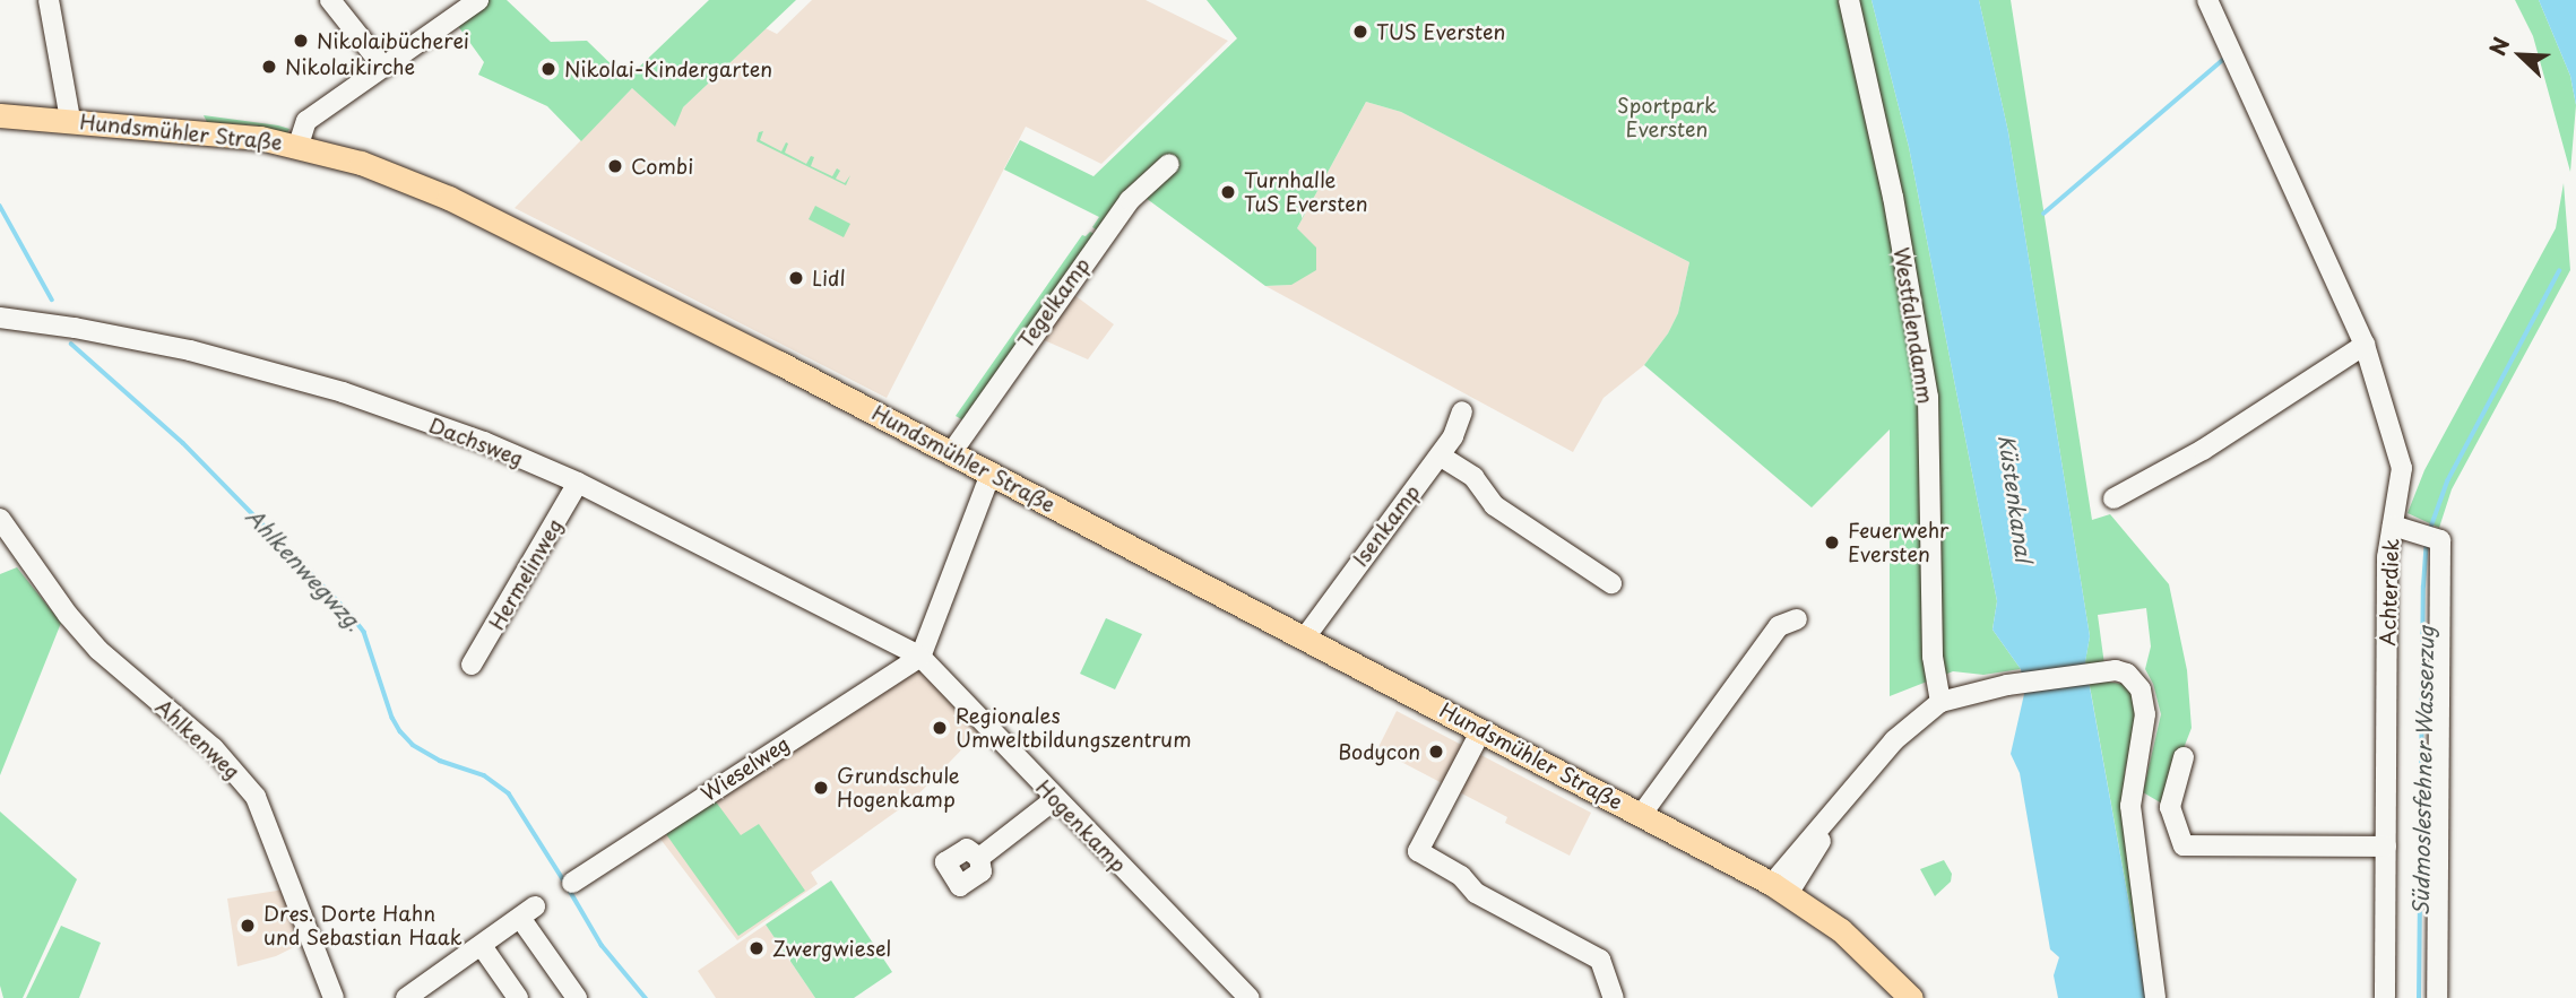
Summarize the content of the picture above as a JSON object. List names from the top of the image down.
{
  "streets": {
    "main road": ["Hundsmühler Straße"],
    "street": [
      "Tegelkamp",
      "Westfalendamm",
      "Dachsweg",
      "Isenkamp",
      "Hermelinweg",
      "Achterdiek",
      "Ahlkenweg",
      "Wieselweg",
      "Hogenkamp"
    ]
  },
  "crossings": [
    ["Hundsmühler Straße", "Tegelkamp"],
    ["Hundsmühler Straße", "Isenkamp"],
    ["Dachsweg", "Hermelinweg"],
    ["Dachsweg", "Wieselweg"],
    ["Dachsweg", "Hogenkamp"],
    ["Wieselweg", "Hogenkamp"]
  ],
  "water": ["Küstenkanal", "Ahlkenwegwzg.", "Südmoslesfehner Wasserzug"],
  "parks": ["Sportpark Eversten"],
  "places": [
    "TUS Eversten",
    "Nikolaibücherei",
    "Nikolaikirche",
    "Nikolai-Kindergarten",
    "Combi",
    "Turnhalle TuS Eversten",
    "Lidl",
    "Feuerwehr Eversten",
    "Regionales Umweltbildungszentrum",
    "Bodycon",
    "Grundschule Hogenkamp",
    "Dres. Dorte Hahn und Sebastian Haak",
    "Zwergwiesel"
  ],
  "north": "top left"
}
